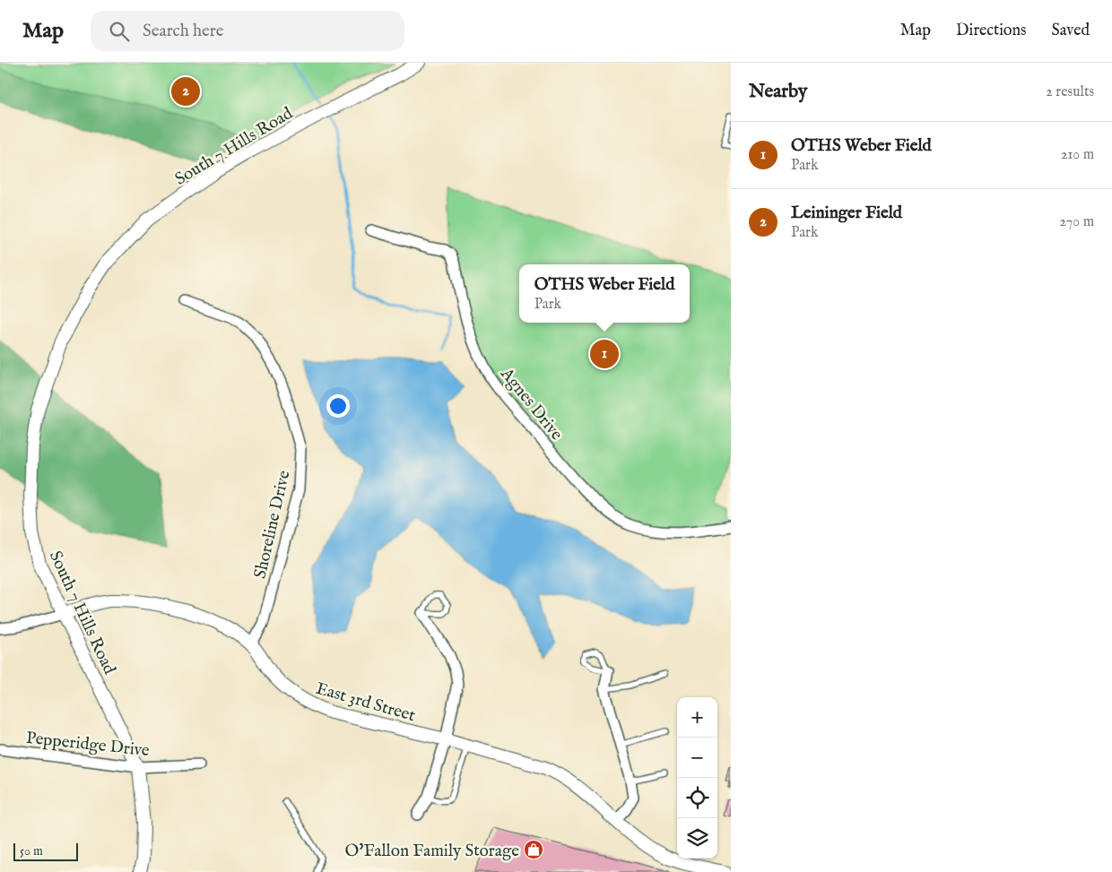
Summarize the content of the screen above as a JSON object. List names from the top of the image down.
{
  "streets": {
    "street": [
      "South 7 Hills Road",
      "Agnes Drive",
      "Shoreline Drive",
      "East 3rd Street",
      "Pepperidge Drive"
    ]
  },
  "crossings": [
    ["South 7 Hills Road", "East 3rd Street"],
    ["South 7 Hills Road", "Pepperidge Drive"],
    ["Shoreline Drive", "East 3rd Street"]
  ],
  "places": {
    "shop": ["O'Fallon Family Storage"]
  },
  "scale_bar": "50 m",
  "page": {
    "header": "Map",
    "search": "Search here",
    "nav": ["Map", "Directions", "Saved"],
    "heading": ["Nearby", "2 results"],
    "pins": ["2", "1"],
    "list": [
      {
        "mark": "1",
        "name": "OTHS Weber Field",
        "note": "Park",
        "value": "210 m"
      },
      {
        "mark": "2",
        "name": "Leininger Field",
        "note": "Park",
        "value": "270 m"
      }
    ],
    "popup": ["OTHS Weber Field", "Park"],
    "map_buttons": ["+", "−"],
    "scale": "50 m"
  }
}
